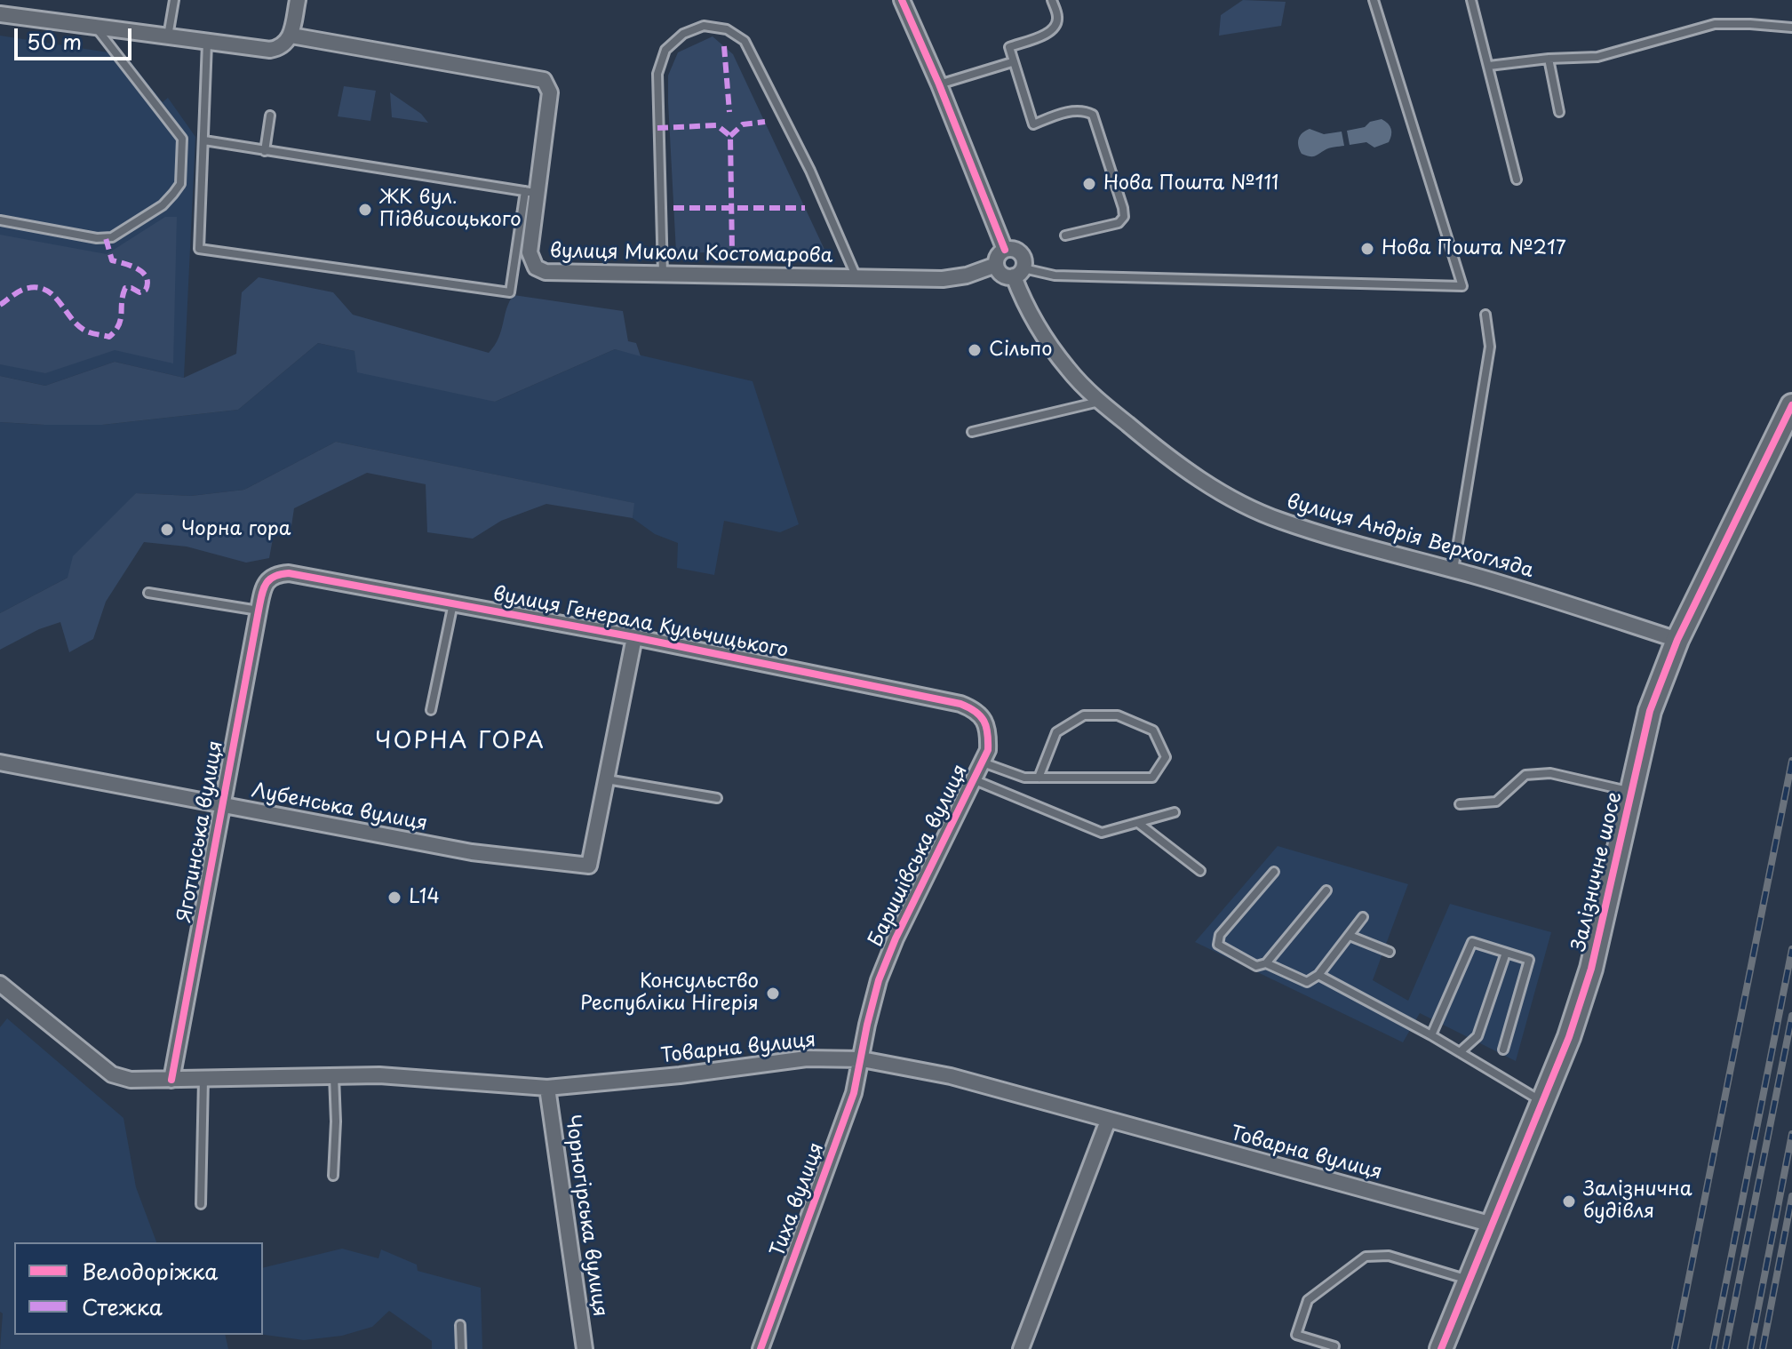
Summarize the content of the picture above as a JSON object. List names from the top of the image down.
{
  "streets": {
    "street": [
      "вулиця Миколи Костомарова",
      "вулиця Андрія Верхогляда",
      "вулиця Генерала Кульчицького",
      "Лубенська вулиця",
      "Яготинська вулиця",
      "Баришівська вулиця",
      "Залізничне шосе",
      "Товарна вулиця",
      "Тиха вулиця",
      "Чорногірська вулиця"
    ]
  },
  "crossings": [
    ["вулиця Миколи Костомарова", "вулиця Андрія Верхогляда"],
    ["вулиця Андрія Верхогляда", "Залізничне шосе"],
    ["вулиця Генерала Кульчицького", "Яготинська вулиця"],
    ["вулиця Генерала Кульчицького", "Баришівська вулиця"],
    ["Лубенська вулиця", "Яготинська вулиця"],
    ["Яготинська вулиця", "Товарна вулиця"],
    ["Баришівська вулиця", "Товарна вулиця"],
    ["Баришівська вулиця", "Тиха вулиця"],
    ["Залізничне шосе", "Товарна вулиця"],
    ["Товарна вулиця", "Тиха вулиця"],
    ["Товарна вулиця", "Чорногірська вулиця"]
  ],
  "districts": ["ЧОРНА ГОРА"],
  "places": [
    "Нова Пошта №111",
    "ЖК вул. Підвисоцького",
    "Нова Пошта №217",
    "Сільпо",
    "Чорна гора",
    "L14",
    "Консульство Республіки Нігерія",
    "Залізнична будівля"
  ],
  "legend": ["Велодоріжка", "Стежка"],
  "scale_bar": "50 m"
}
